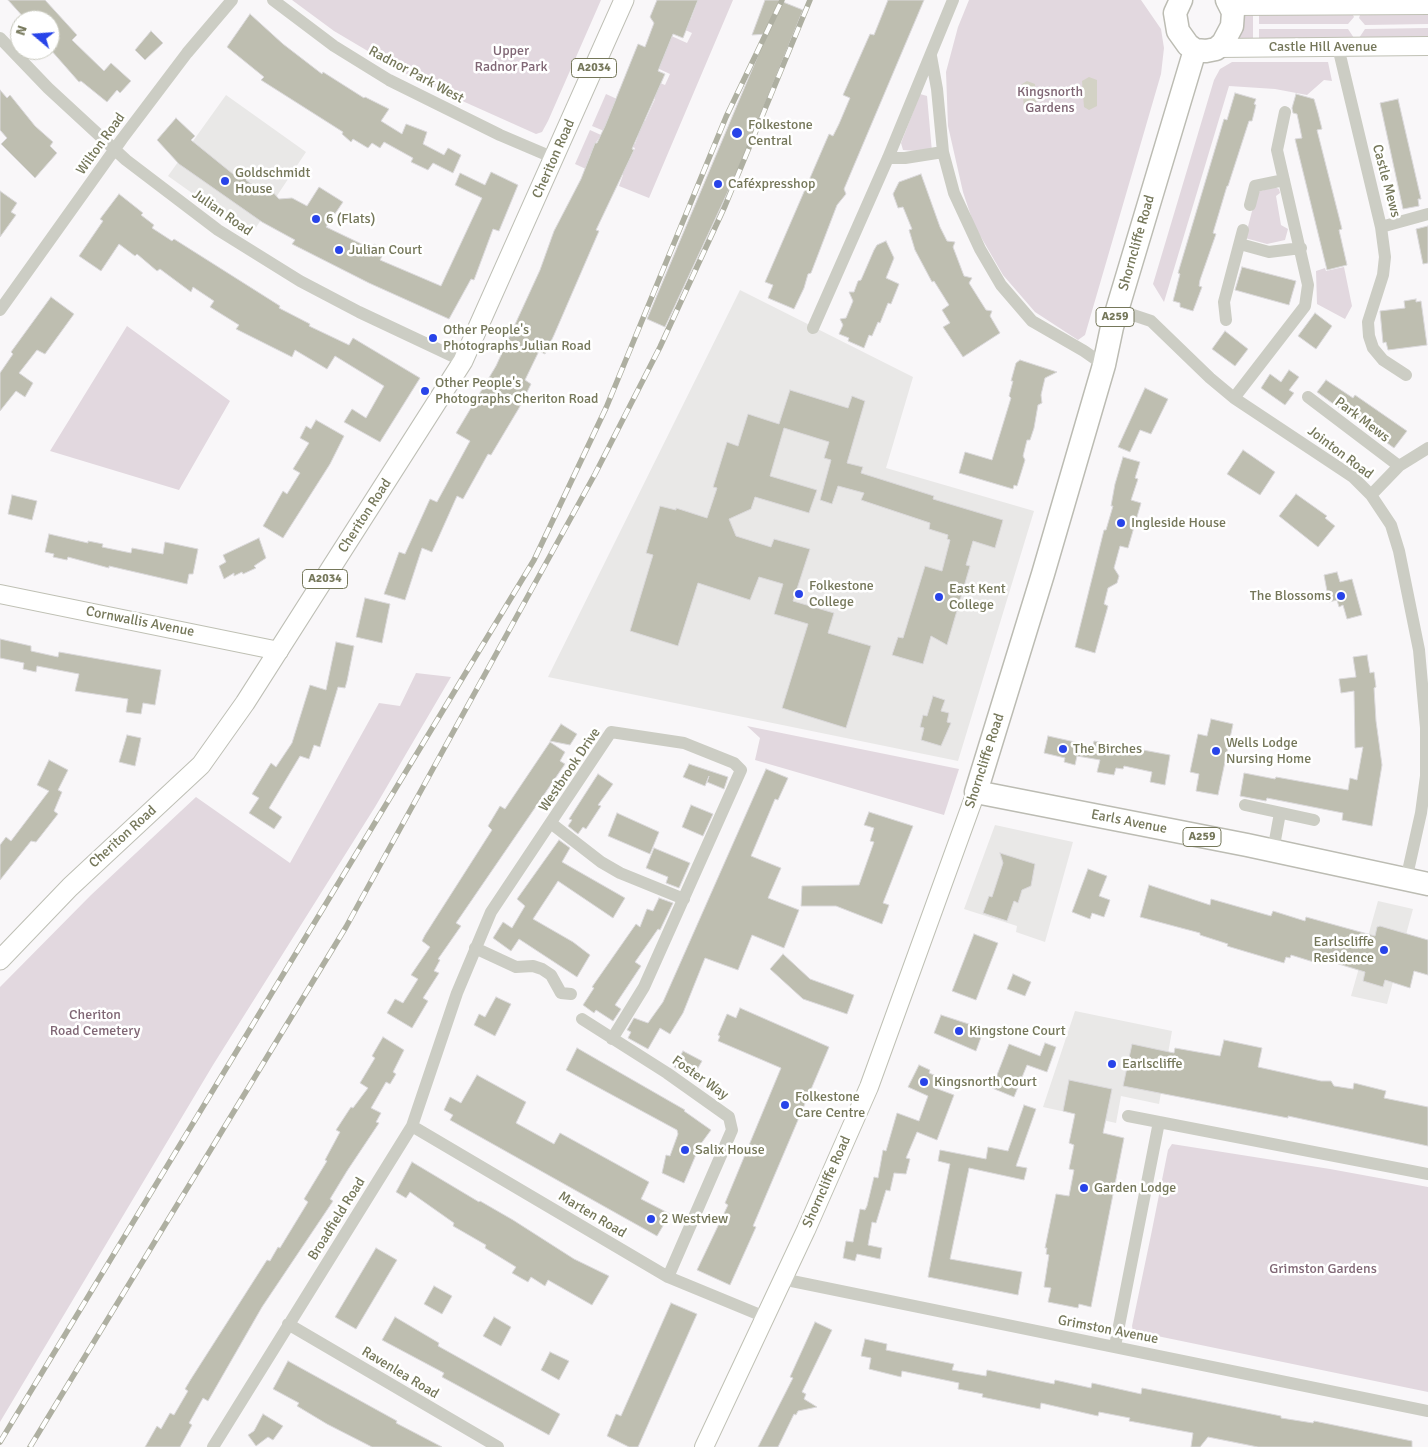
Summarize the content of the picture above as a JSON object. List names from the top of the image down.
{
  "streets": {
    "highway": ["Shorncliffe Road", "A259", "Earls Avenue"],
    "main road": [
      "Castle Hill Avenue",
      "A2034",
      "Cheriton Road",
      "Cornwallis Avenue"
    ],
    "street": [
      "Radnor Park West",
      "Wilton Road",
      "Castle Mews",
      "Julian Road",
      "Park Mews",
      "Jointon Road",
      "Westbrook Drive",
      "Foster Way",
      "Marten Road",
      "Broadfield Road",
      "Grimston Avenue",
      "Ravenlea Road"
    ]
  },
  "crossings": [
    ["Castle Hill Avenue", "Castle Mews"],
    ["Radnor Park West", "Cheriton Road"],
    ["Wilton Road", "Julian Road"],
    ["Cheriton Road", "Julian Road"],
    ["Cheriton Road", "Cornwallis Avenue"],
    ["Shorncliffe Road", "Jointon Road"],
    ["Shorncliffe Road", "Earls Avenue"],
    ["Shorncliffe Road", "Marten Road"],
    ["Shorncliffe Road", "Grimston Avenue"],
    ["Jointon Road", "Earls Avenue"],
    ["Westbrook Drive", "Foster Way"],
    ["Westbrook Drive", "Broadfield Road"],
    ["Foster Way", "Marten Road"],
    ["Marten Road", "Broadfield Road"],
    ["Broadfield Road", "Ravenlea Road"]
  ],
  "parks": [
    "Upper Radnor Park",
    "Kingsnorth Gardens",
    "Cheriton Road Cemetery",
    "Grimston Gardens"
  ],
  "places": [
    "Folkestone Central",
    "Goldschmidt House",
    "Caféxpresshop",
    "6 (Flats)",
    "Julian Court",
    "Other People's Photographs Julian Road",
    "Other People's Photographs Cheriton Road",
    "Ingleside House",
    "Folkestone College",
    "The Blossoms",
    "East Kent College",
    "The Birches",
    "Wells Lodge Nursing Home",
    "Earlscliffe Residence",
    "Kingstone Court",
    "Earlscliffe",
    "Kingsnorth Court",
    "Folkestone Care Centre",
    "Salix House",
    "Garden Lodge",
    "2 Westview"
  ],
  "north": "left"
}
